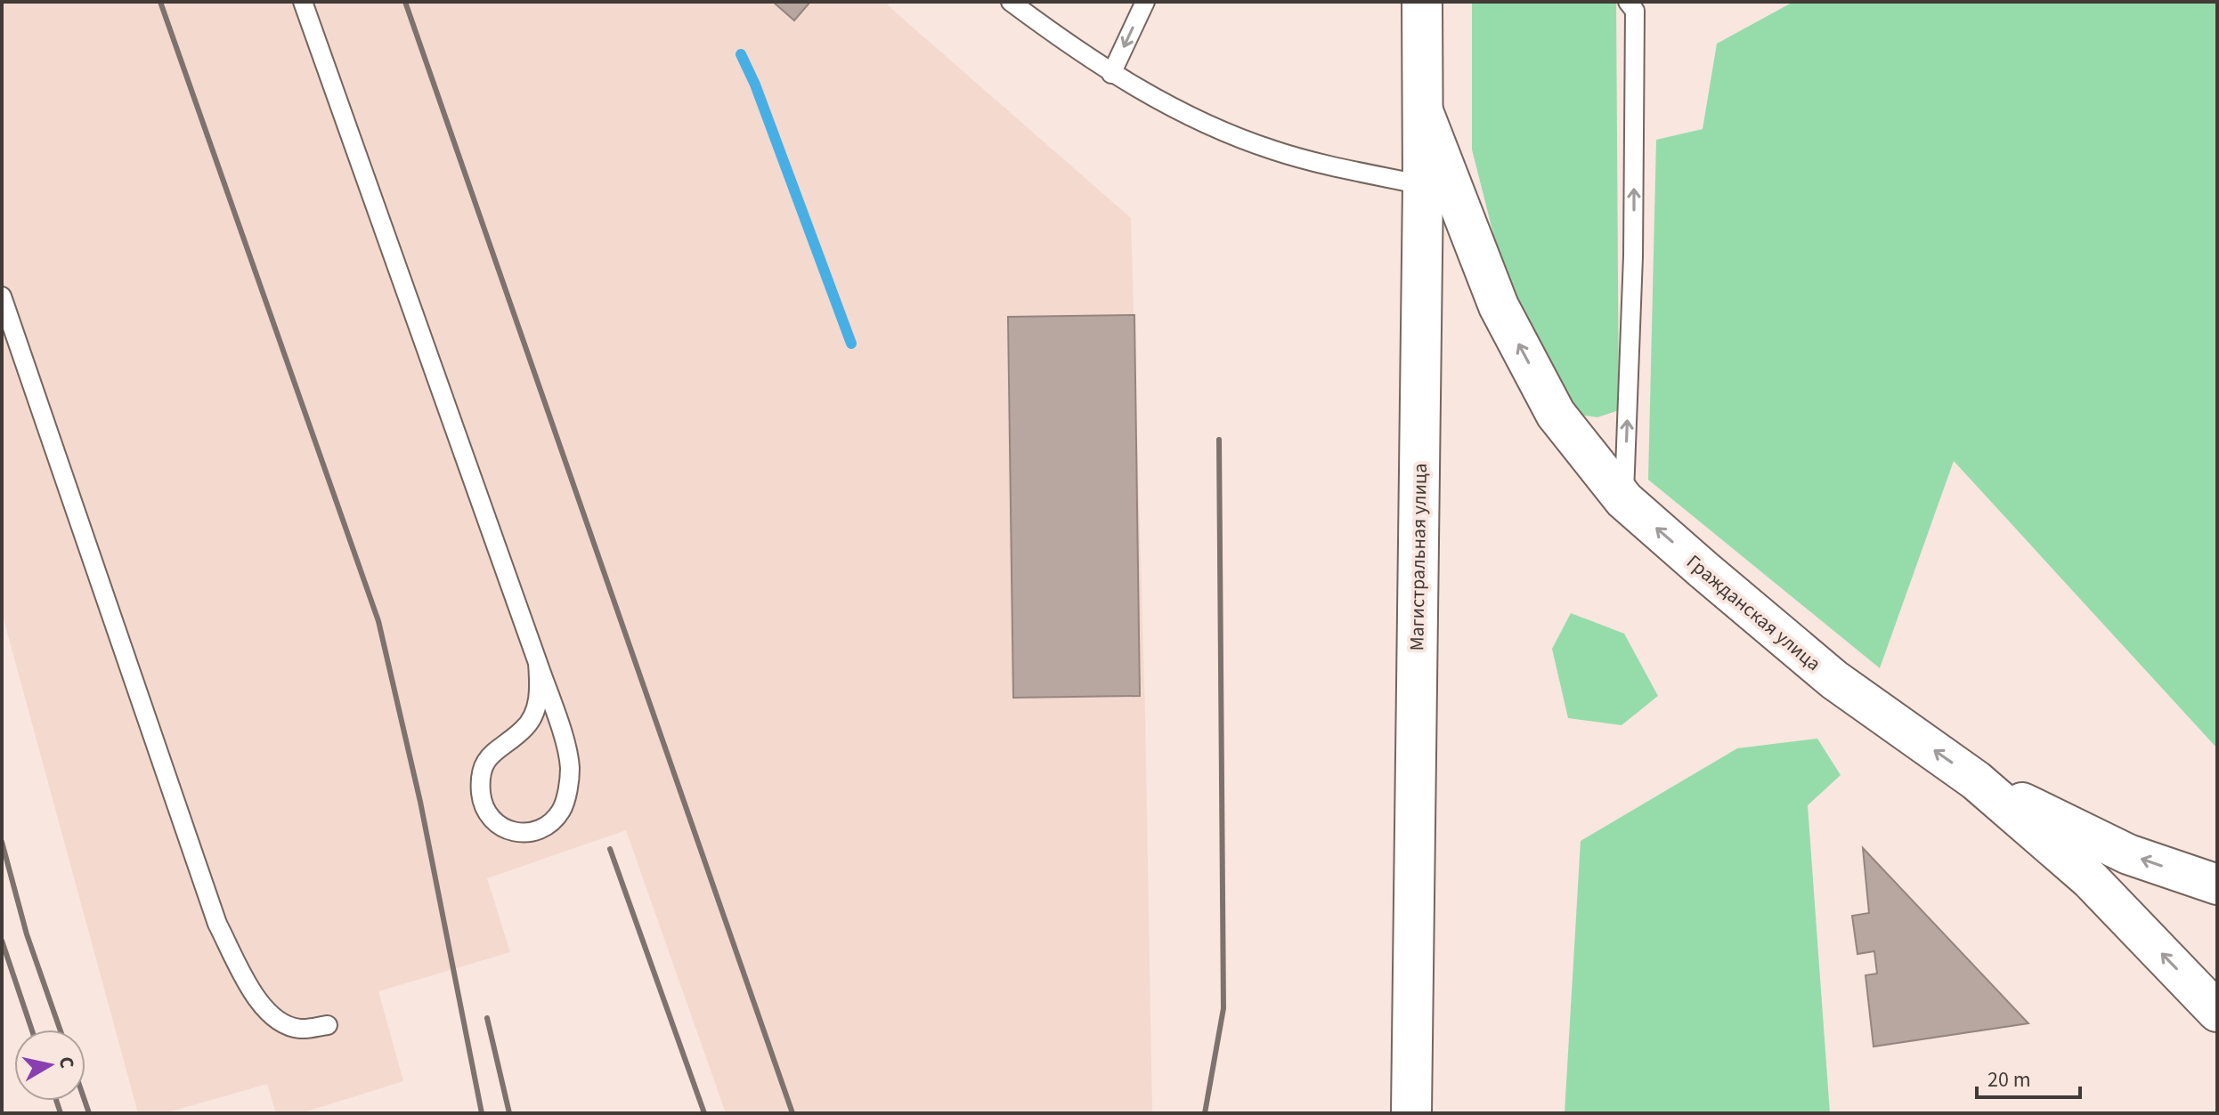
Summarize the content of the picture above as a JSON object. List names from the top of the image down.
{
  "streets": {
    "street": ["Магистральная улица", "Гражданская улица"]
  },
  "crossings": [
    ["Магистральная улица", "Гражданская улица"]
  ],
  "one_way": ["Гражданская улица"],
  "scale_bar": "20 m",
  "north": "right"
}
